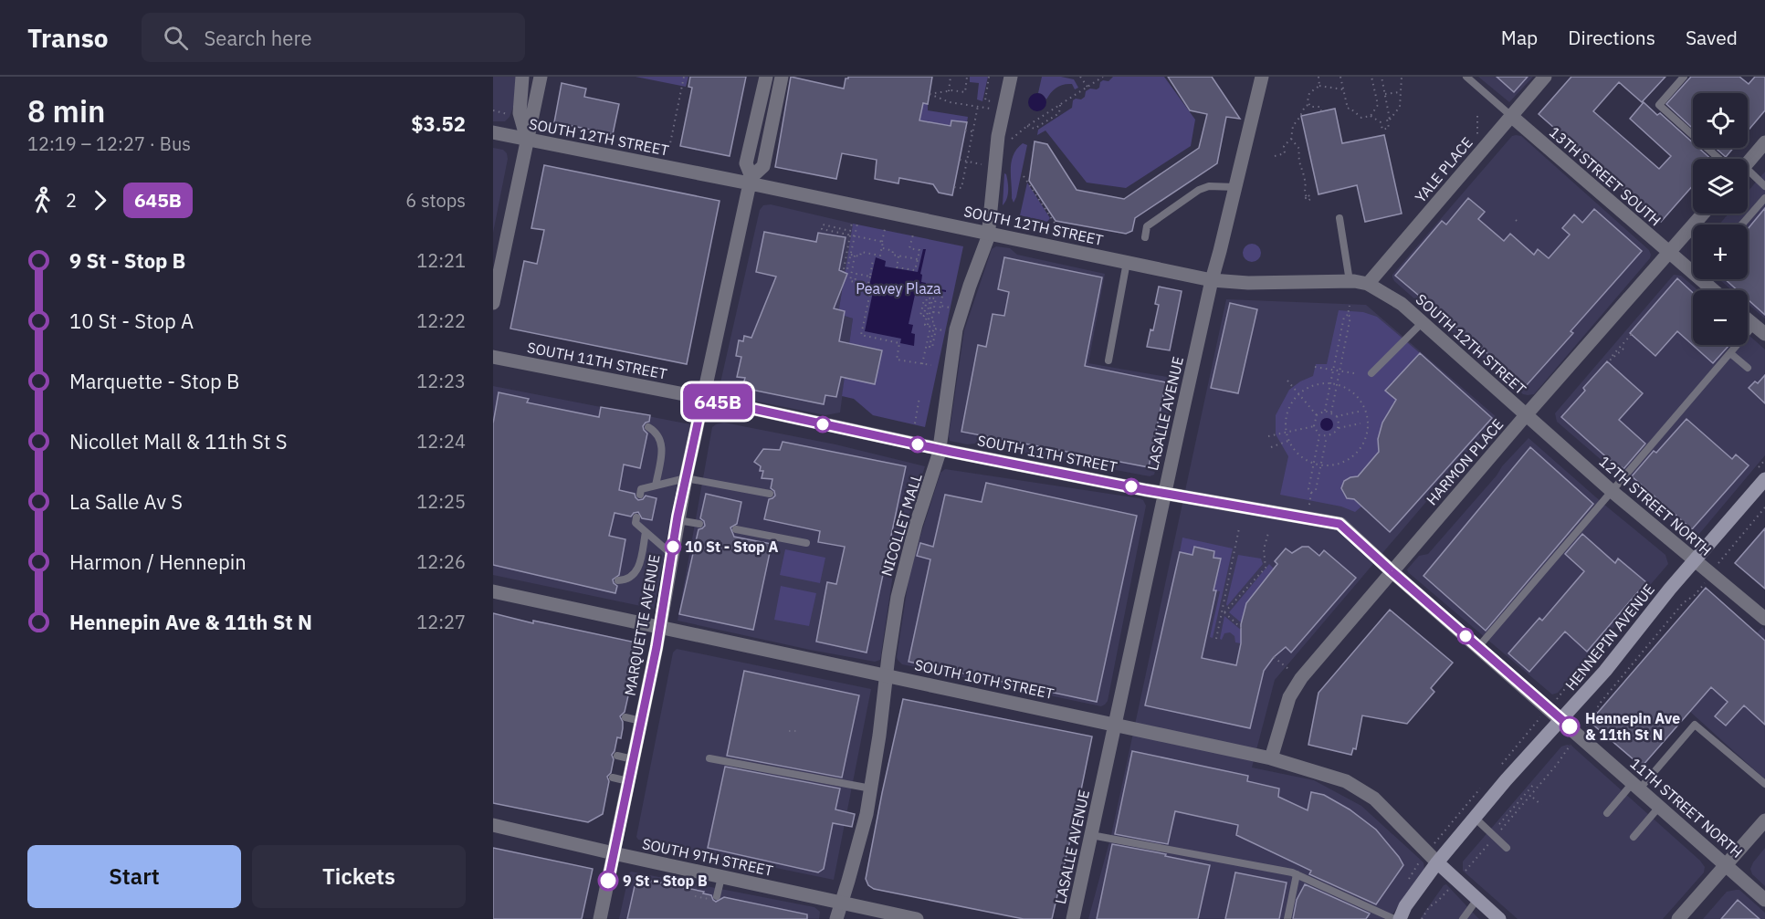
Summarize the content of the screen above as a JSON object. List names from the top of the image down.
{
  "streets": {
    "main road": ["HENNEPIN AVENUE"],
    "street": [
      "SOUTH 12TH STREET",
      "YALE PLACE",
      "13TH STREET SOUTH",
      "SOUTH 11TH STREET",
      "LASALLE AVENUE",
      "HARMON PLACE",
      "12TH STREET NORTH",
      "NICOLLET MALL",
      "MARQUETTE AVENUE",
      "SOUTH 10TH STREET",
      "11TH STREET NORTH",
      "SOUTH 9TH STREET"
    ]
  },
  "crossings": [
    ["SOUTH 12TH STREET", "YALE PLACE"],
    ["SOUTH 12TH STREET", "LASALLE AVENUE"],
    ["SOUTH 12TH STREET", "HARMON PLACE"],
    ["SOUTH 12TH STREET", "12TH STREET NORTH"],
    ["SOUTH 12TH STREET", "NICOLLET MALL"],
    ["SOUTH 12TH STREET", "MARQUETTE AVENUE"],
    ["YALE PLACE", "13TH STREET SOUTH"],
    ["13TH STREET SOUTH", "HARMON PLACE"],
    ["SOUTH 11TH STREET", "LASALLE AVENUE"],
    ["SOUTH 11TH STREET", "HARMON PLACE"],
    ["SOUTH 11TH STREET", "NICOLLET MALL"],
    ["SOUTH 11TH STREET", "MARQUETTE AVENUE"],
    ["SOUTH 11TH STREET", "HENNEPIN AVENUE"],
    ["SOUTH 11TH STREET", "11TH STREET NORTH"],
    ["LASALLE AVENUE", "SOUTH 10TH STREET"],
    ["HARMON PLACE", "12TH STREET NORTH"],
    ["HARMON PLACE", "SOUTH 10TH STREET"],
    ["12TH STREET NORTH", "HENNEPIN AVENUE"],
    ["NICOLLET MALL", "SOUTH 10TH STREET"],
    ["NICOLLET MALL", "SOUTH 9TH STREET"],
    ["MARQUETTE AVENUE", "SOUTH 10TH STREET"],
    ["MARQUETTE AVENUE", "SOUTH 9TH STREET"],
    ["HENNEPIN AVENUE", "SOUTH 10TH STREET"],
    ["HENNEPIN AVENUE", "11TH STREET NORTH"]
  ],
  "parks": ["Peavey Plaza"],
  "places": ["10 St - Stop A", "Hennepin Ave & 11th St N", "9 St - Stop B"],
  "lines": ["bus line 645B"],
  "page": {
    "header": "Transo",
    "search": "Search here",
    "nav": ["Map", "Directions", "Saved"],
    "heading": ["8 min", "12:19 – 12:27 · Bus", "$3.52"],
    "on_map": "645B",
    "map_buttons": ["+", "−"],
    "legs": ["2", "645B", "6 stops"],
    "list": [
      {
        "name": "9 St - Stop B",
        "value": "12:21"
      },
      {
        "name": "10 St - Stop A",
        "value": "12:22"
      },
      {
        "name": "Marquette - Stop B",
        "value": "12:23"
      },
      {
        "name": "Nicollet Mall & 11th St S",
        "value": "12:24"
      },
      {
        "name": "La Salle Av S",
        "value": "12:25"
      },
      {
        "name": "Harmon / Hennepin",
        "value": "12:26"
      },
      {
        "name": "Hennepin Ave & 11th St N",
        "value": "12:27"
      }
    ],
    "buttons": ["Start", "Tickets"]
  }
}
